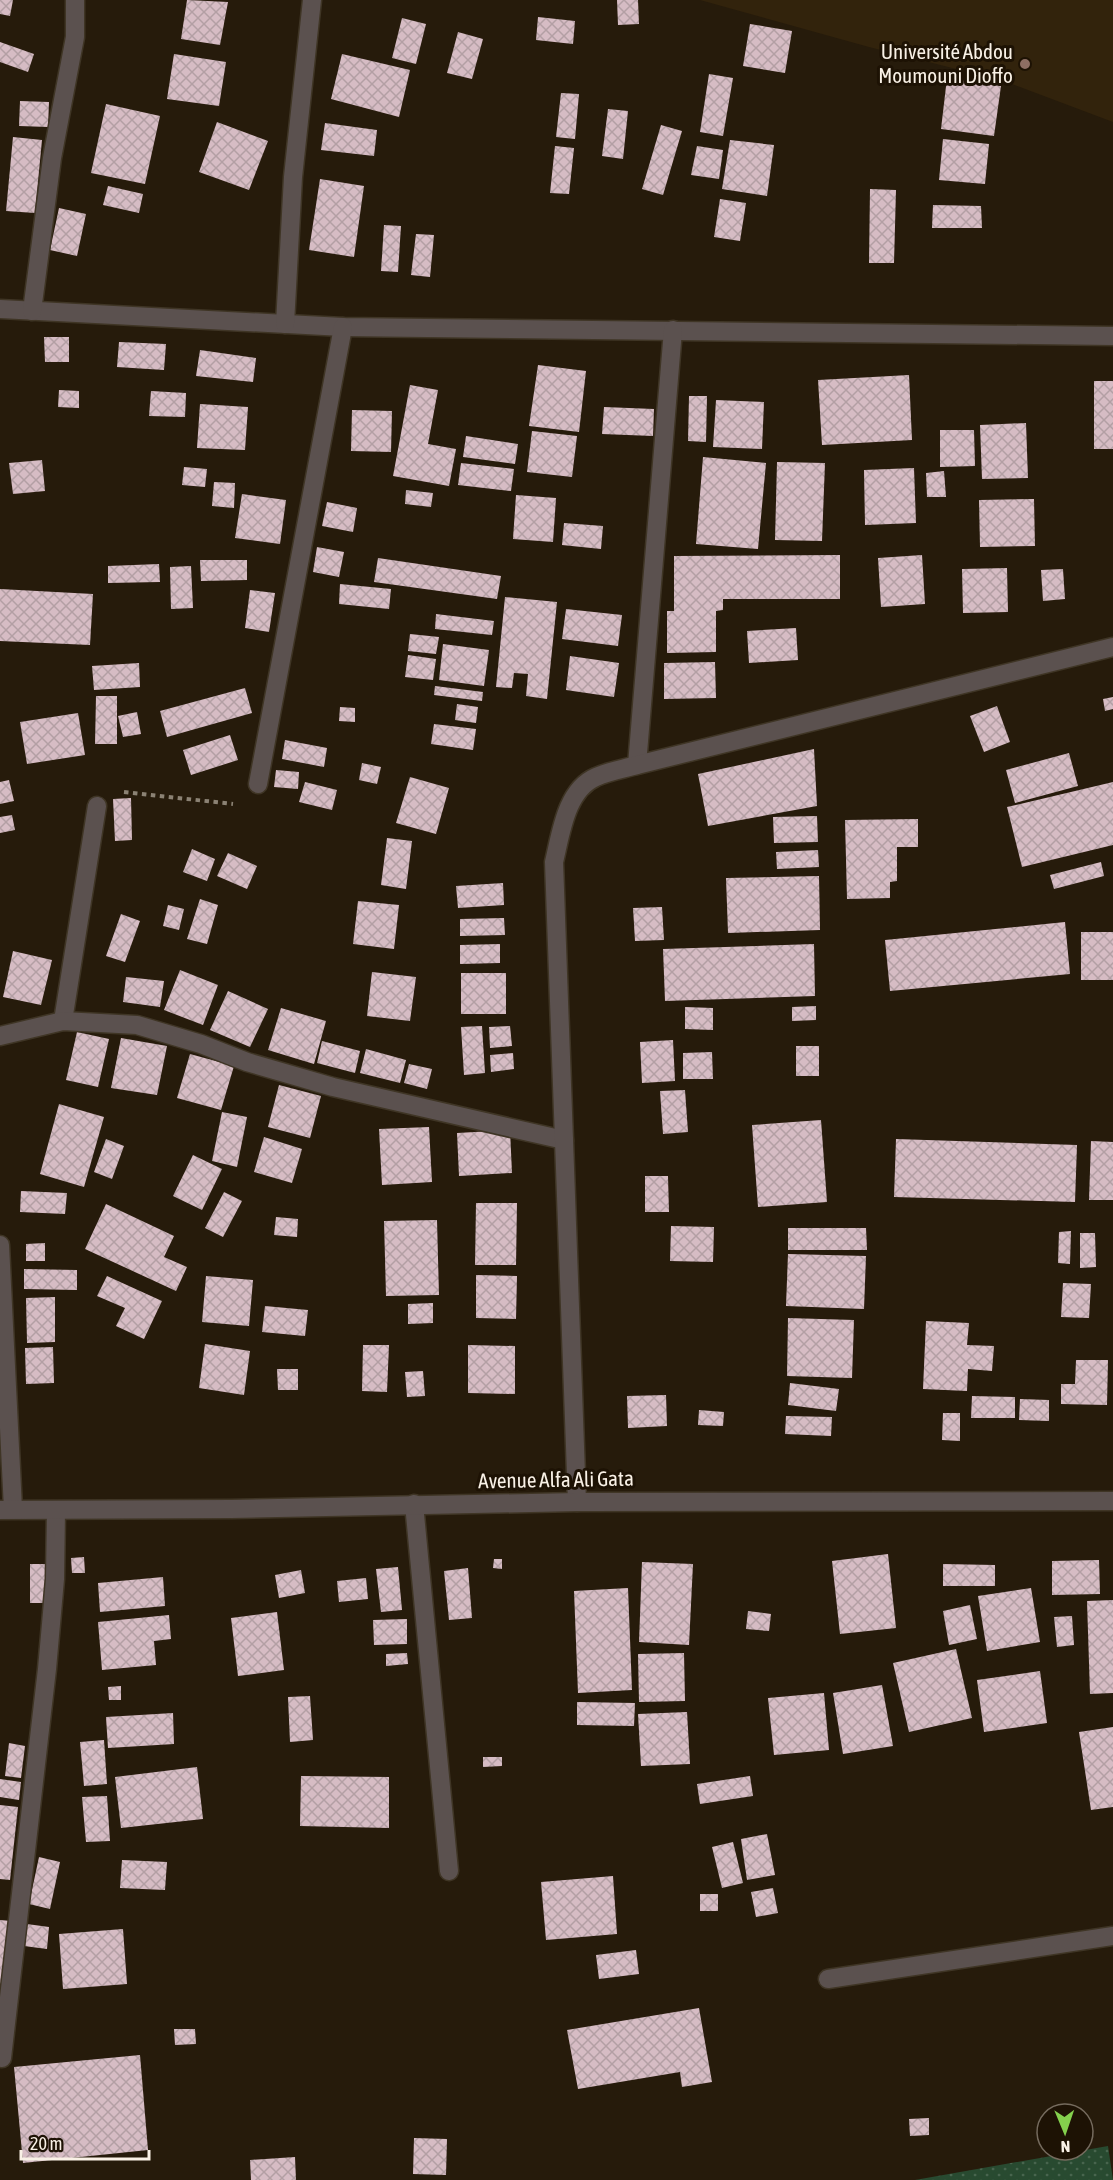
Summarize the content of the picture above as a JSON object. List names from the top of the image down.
{
  "streets": {
    "street": ["Avenue Alfa Ali Gata"]
  },
  "places": ["Université Abdou Moumouni Dioffo"],
  "scale_bar": "20 m",
  "north": "bottom"
}
